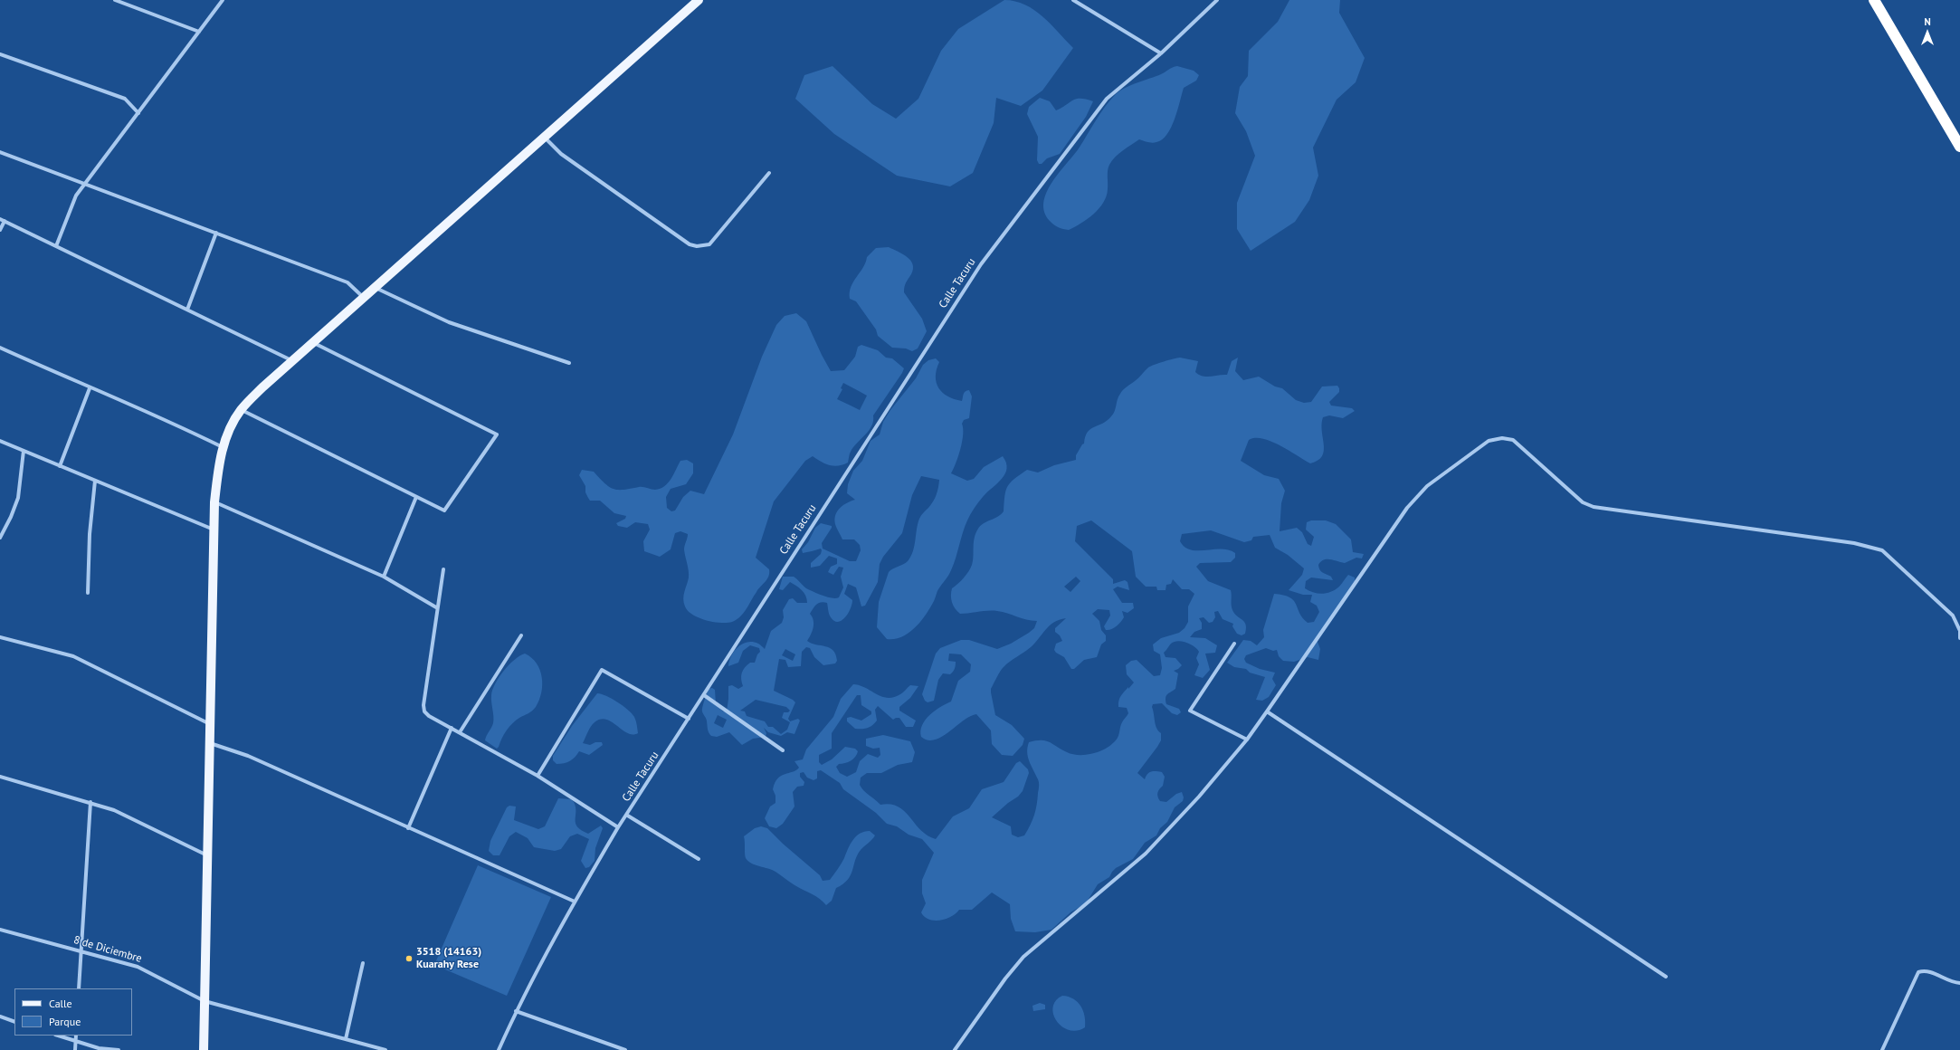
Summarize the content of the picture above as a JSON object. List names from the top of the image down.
{
  "streets": {
    "street": ["Calle Tacuru", "8 de Diciembre"]
  },
  "places": ["3518 (14163) Kuarahy Rese"],
  "legend": ["Calle", "Parque"],
  "north": "top"
}
